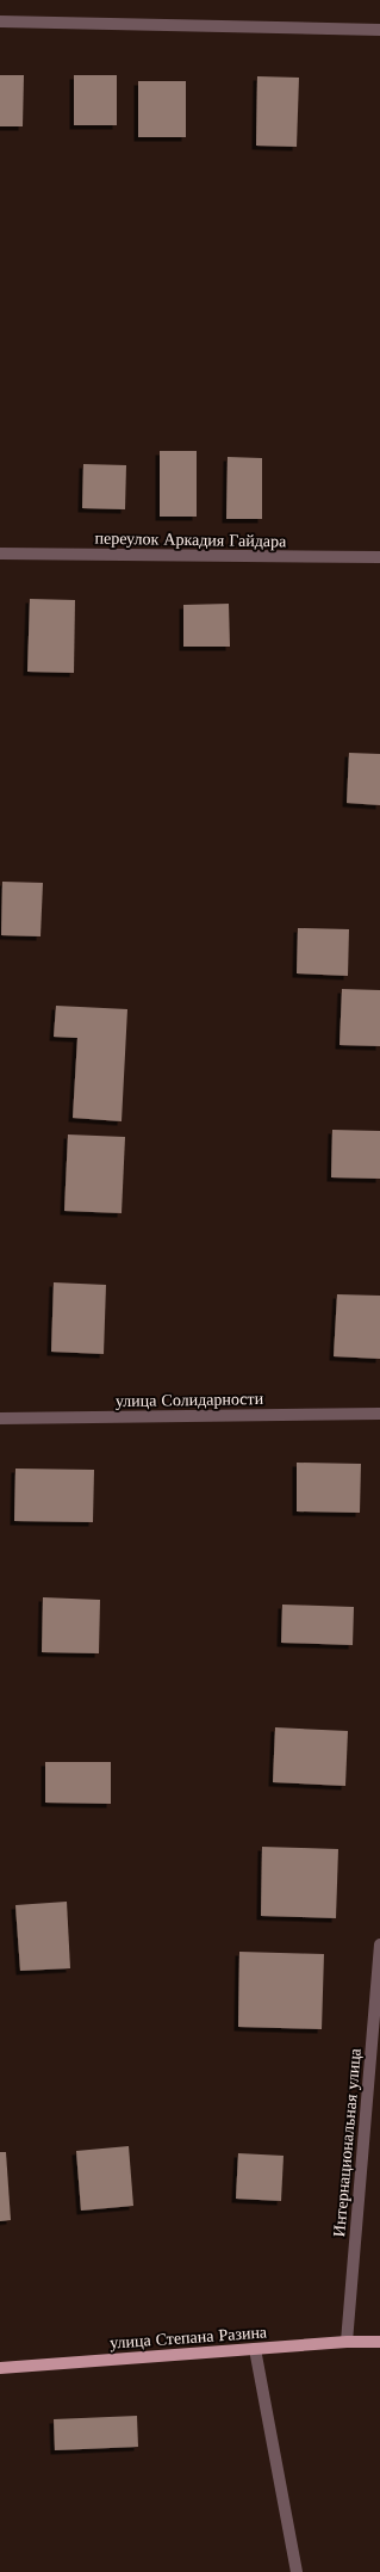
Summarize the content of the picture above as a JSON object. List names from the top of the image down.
{
  "streets": {
    "main road": ["улица Степана Разина"],
    "street": ["переулок Аркадия Гайдара", "улица Солидарности", "Интернациональная улица"]
  },
  "crossings": [
    ["Интернациональная улица", "улица Степана Разина"]
  ]
}
